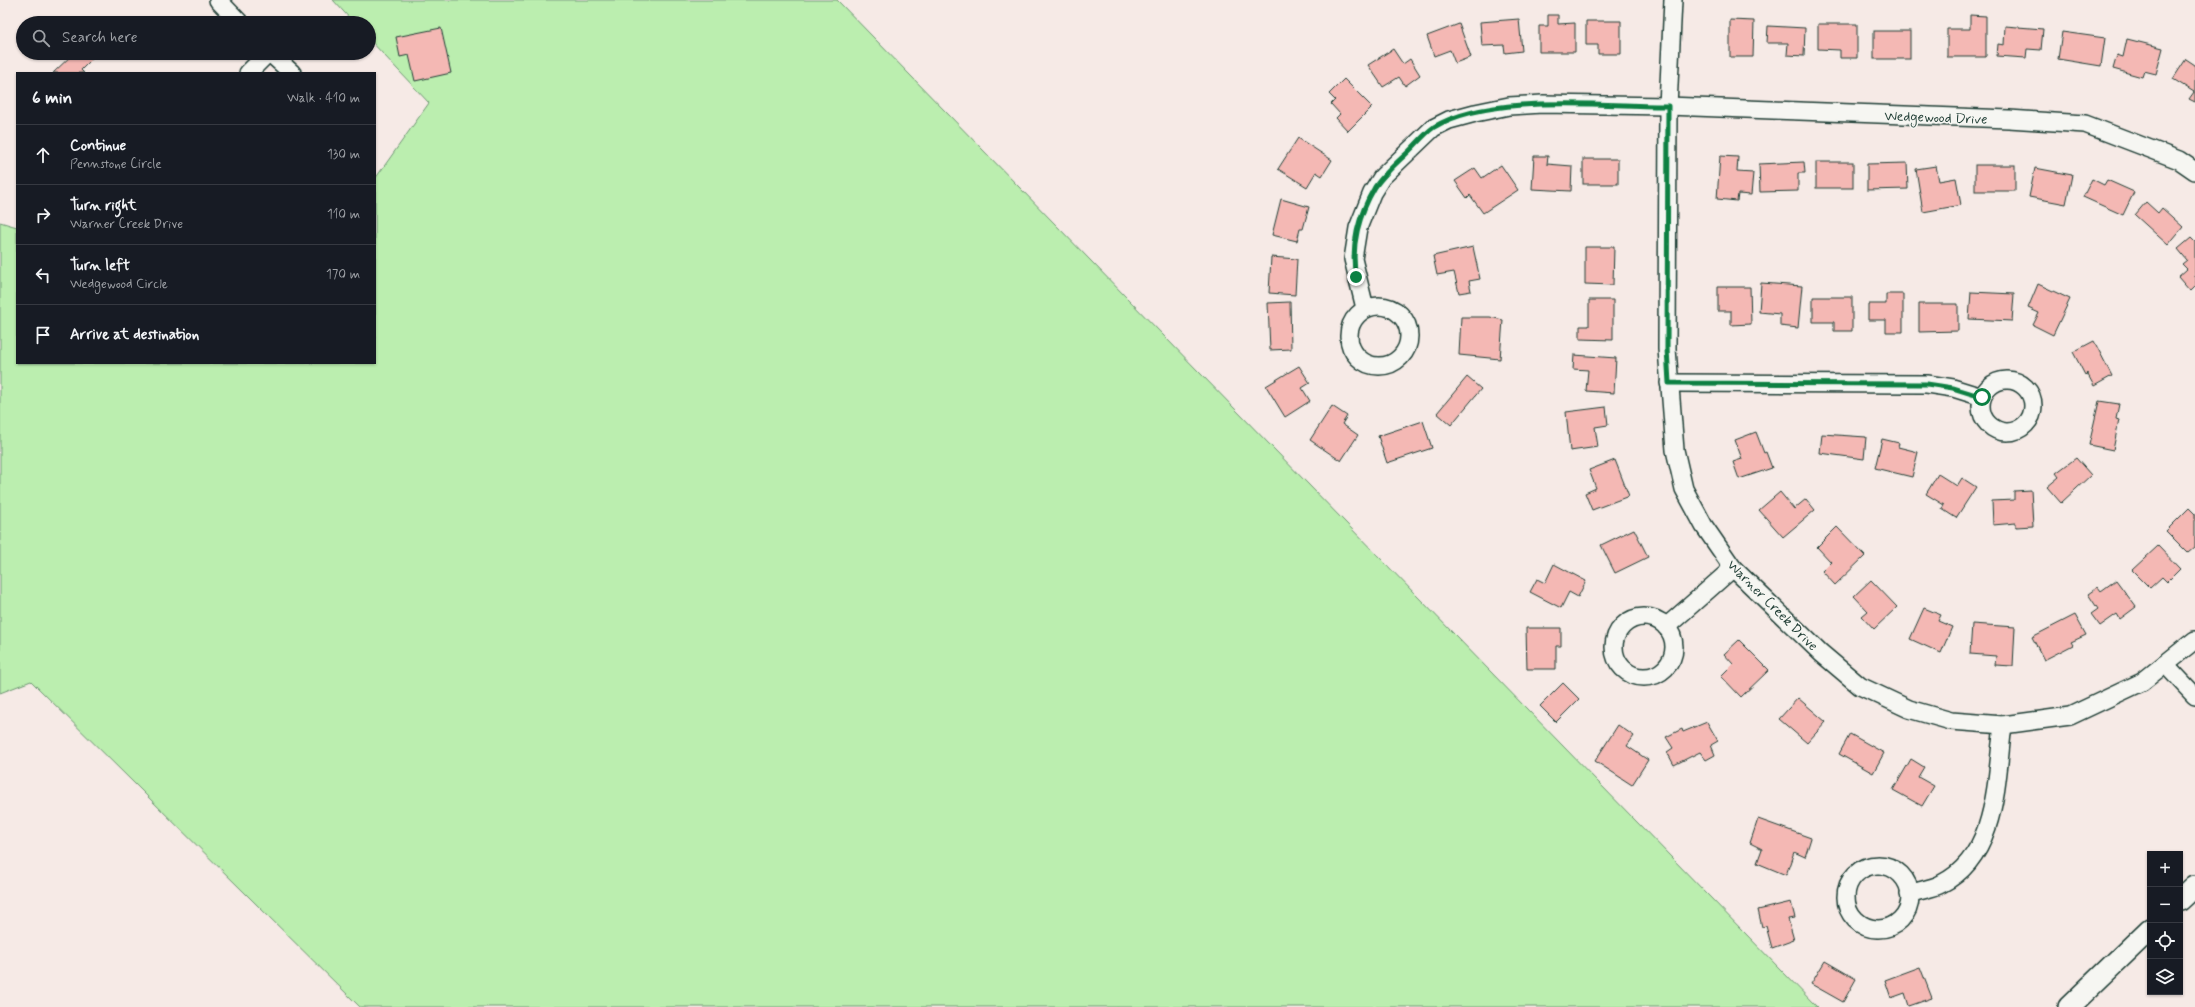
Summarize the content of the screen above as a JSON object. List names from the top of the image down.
{
  "streets": {
    "street": ["Wedgewood Drive", "Warner Creek Drive"]
  },
  "crossings": [
    ["Wedgewood Drive", "Warner Creek Drive"]
  ],
  "page": {
    "search": "Search here",
    "heading": ["6 min", "Walk · 410 m"],
    "list": [
      ["Continue", "Pennstone Circle", "130 m"],
      ["Turn right", "Warner Creek Drive", "110 m"],
      ["Turn left", "Wedgewood Circle", "170 m"],
      "Arrive at destination"
    ],
    "map_buttons": ["+", "−"]
  }
}
